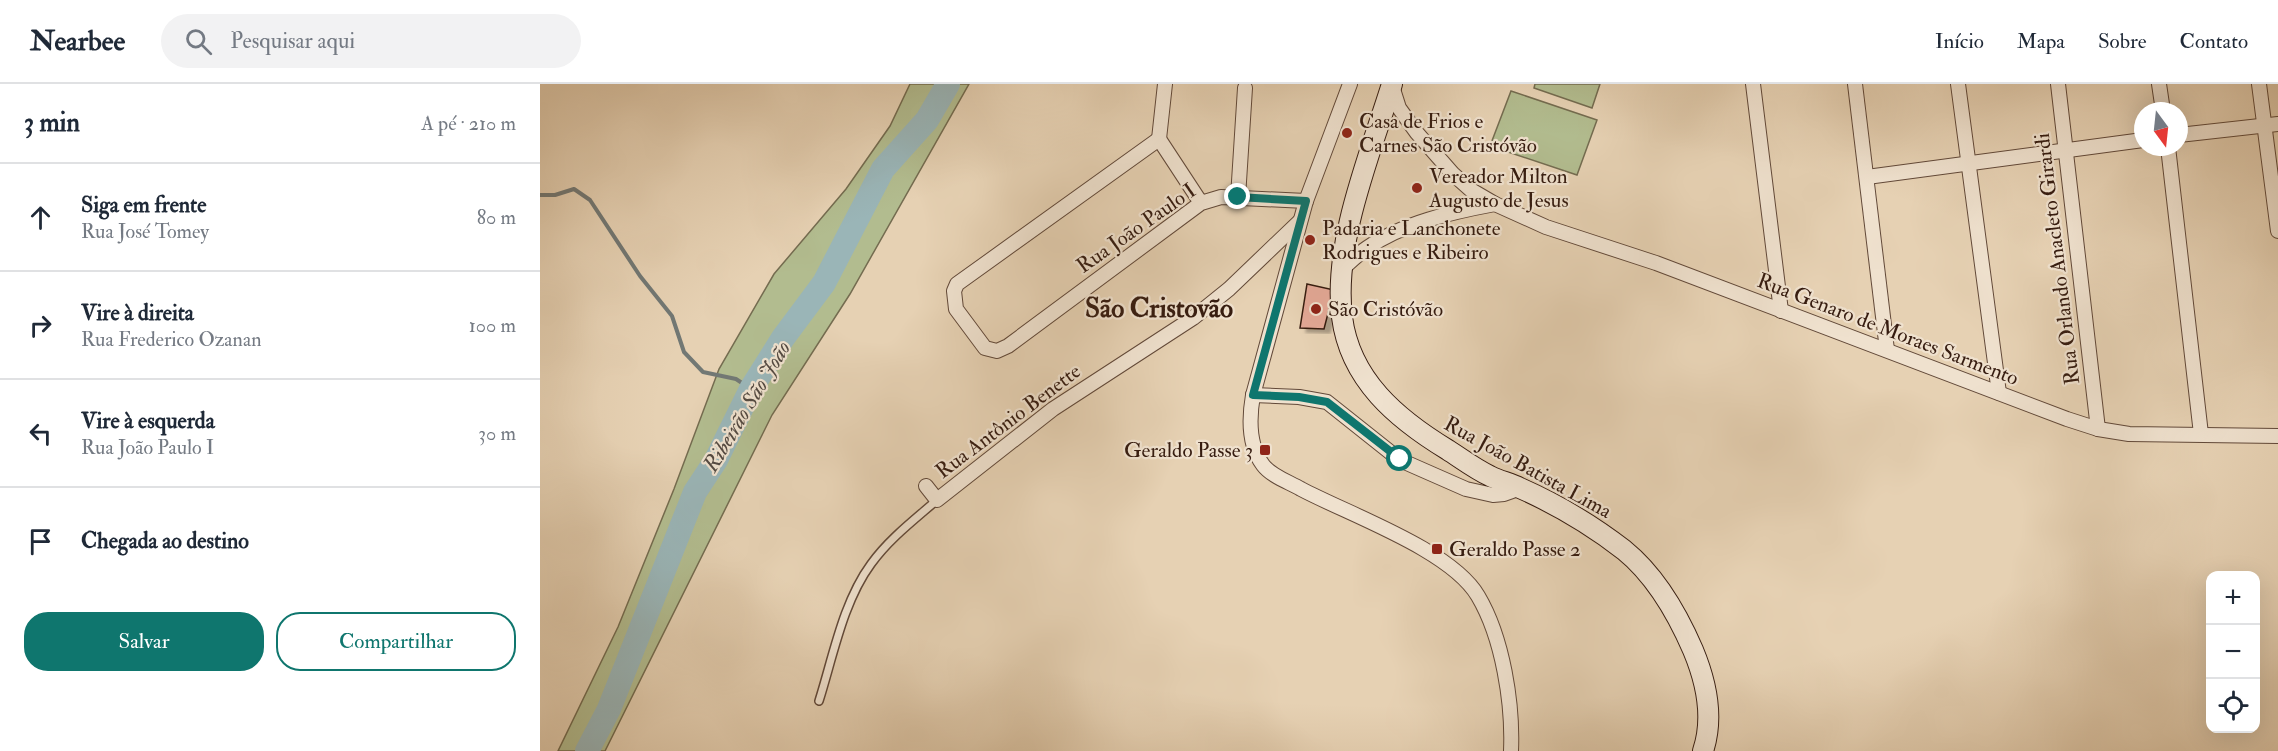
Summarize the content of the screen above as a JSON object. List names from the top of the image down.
{
  "streets": {
    "street": [
      "Rua João Paulo I",
      "Rua Orlando Anacleto Girardi",
      "Rua Genaro de Moraes Sarmento",
      "Rua Antônio Benette",
      "Rua João Batista Lima"
    ]
  },
  "crossings": [
    ["Rua Orlando Anacleto Girardi", "Rua Genaro de Moraes Sarmento"],
    ["Rua Genaro de Moraes Sarmento", "Rua João Batista Lima"]
  ],
  "districts": ["São Cristovão"],
  "water": ["Ribeirão São João"],
  "places": {
    "other": [
      "Casa de Frios e Carnes São Cristóvão",
      "Vereador Milton Augusto de Jesus",
      "Padaria e Lanchonete Rodrigues e Ribeiro",
      "São Cristóvão"
    ],
    "transit": ["Geraldo Passe 3", "Geraldo Passe 2"]
  },
  "north": "bottom",
  "page": {
    "header": "Nearbee",
    "search": "Pesquisar aqui",
    "nav": [
      "Início",
      "Mapa",
      "Sobre",
      "Contato"
    ],
    "heading": ["3 min", "A pé · 210 m"],
    "list": [
      ["Siga em frente", "Rua José Tomey", "80 m"],
      ["Vire à direita", "Rua Frederico Ozanan", "100 m"],
      ["Vire à esquerda", "Rua João Paulo I", "30 m"],
      "Chegada ao destino"
    ],
    "map_buttons": ["+", "−"],
    "buttons": ["Salvar", "Compartilhar"]
  }
}
